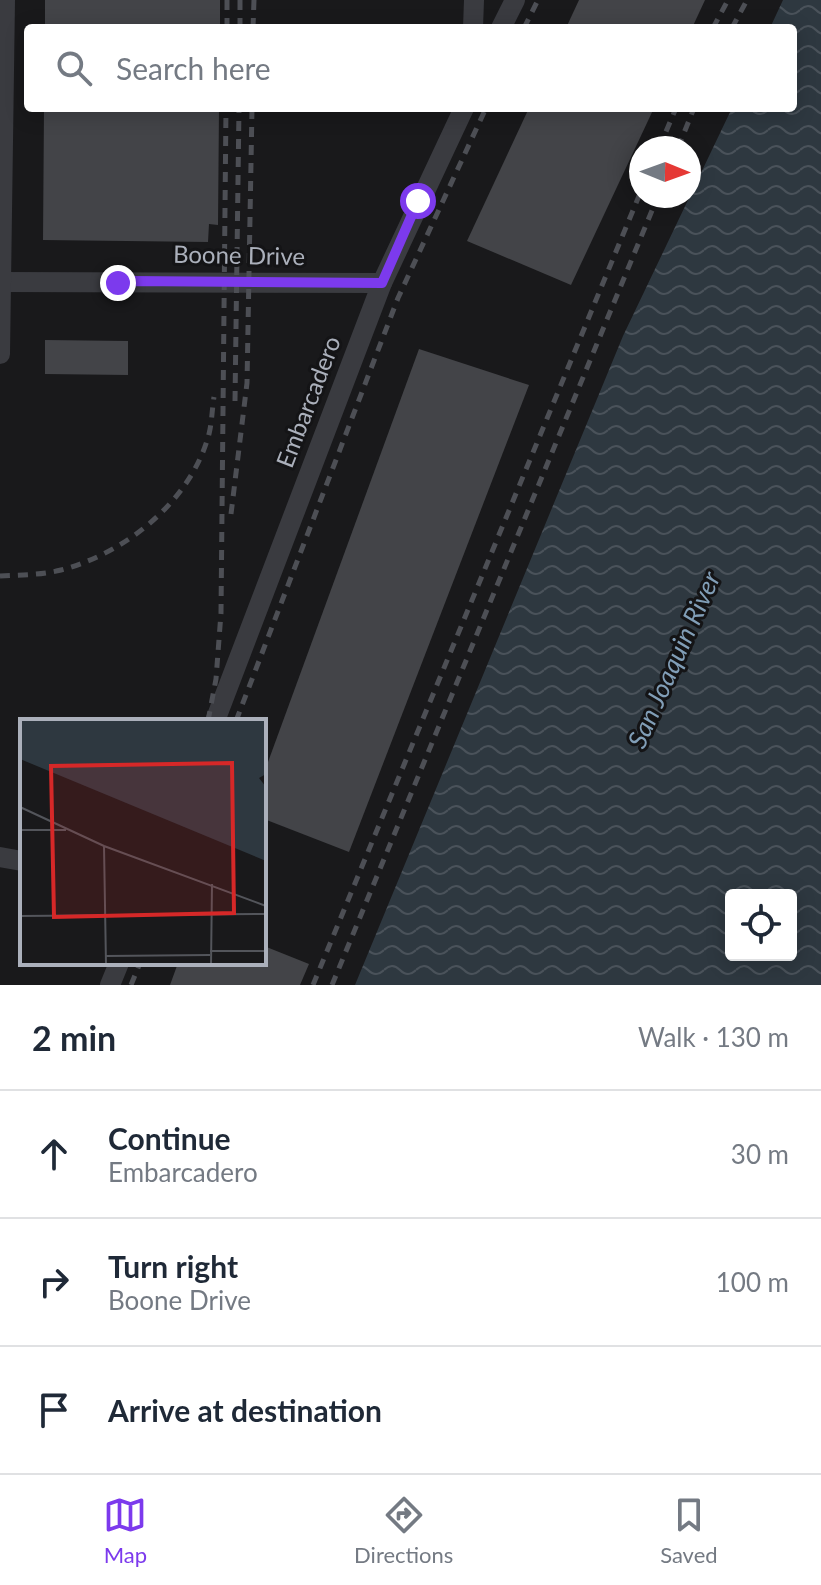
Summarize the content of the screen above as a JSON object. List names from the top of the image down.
{
  "streets": {
    "street": ["Boone Drive", "Embarcadero"]
  },
  "crossings": [
    ["Boone Drive", "Embarcadero"]
  ],
  "water": ["San Joaquin River"],
  "north": "right",
  "page": {
    "search": "Search here",
    "heading": ["2 min", "Walk · 130 m"],
    "list": [
      ["Continue", "Embarcadero", "30 m"],
      ["Turn right", "Boone Drive", "100 m"],
      "Arrive at destination"
    ],
    "nav": ["Map", "Directions", "Saved"]
  }
}
